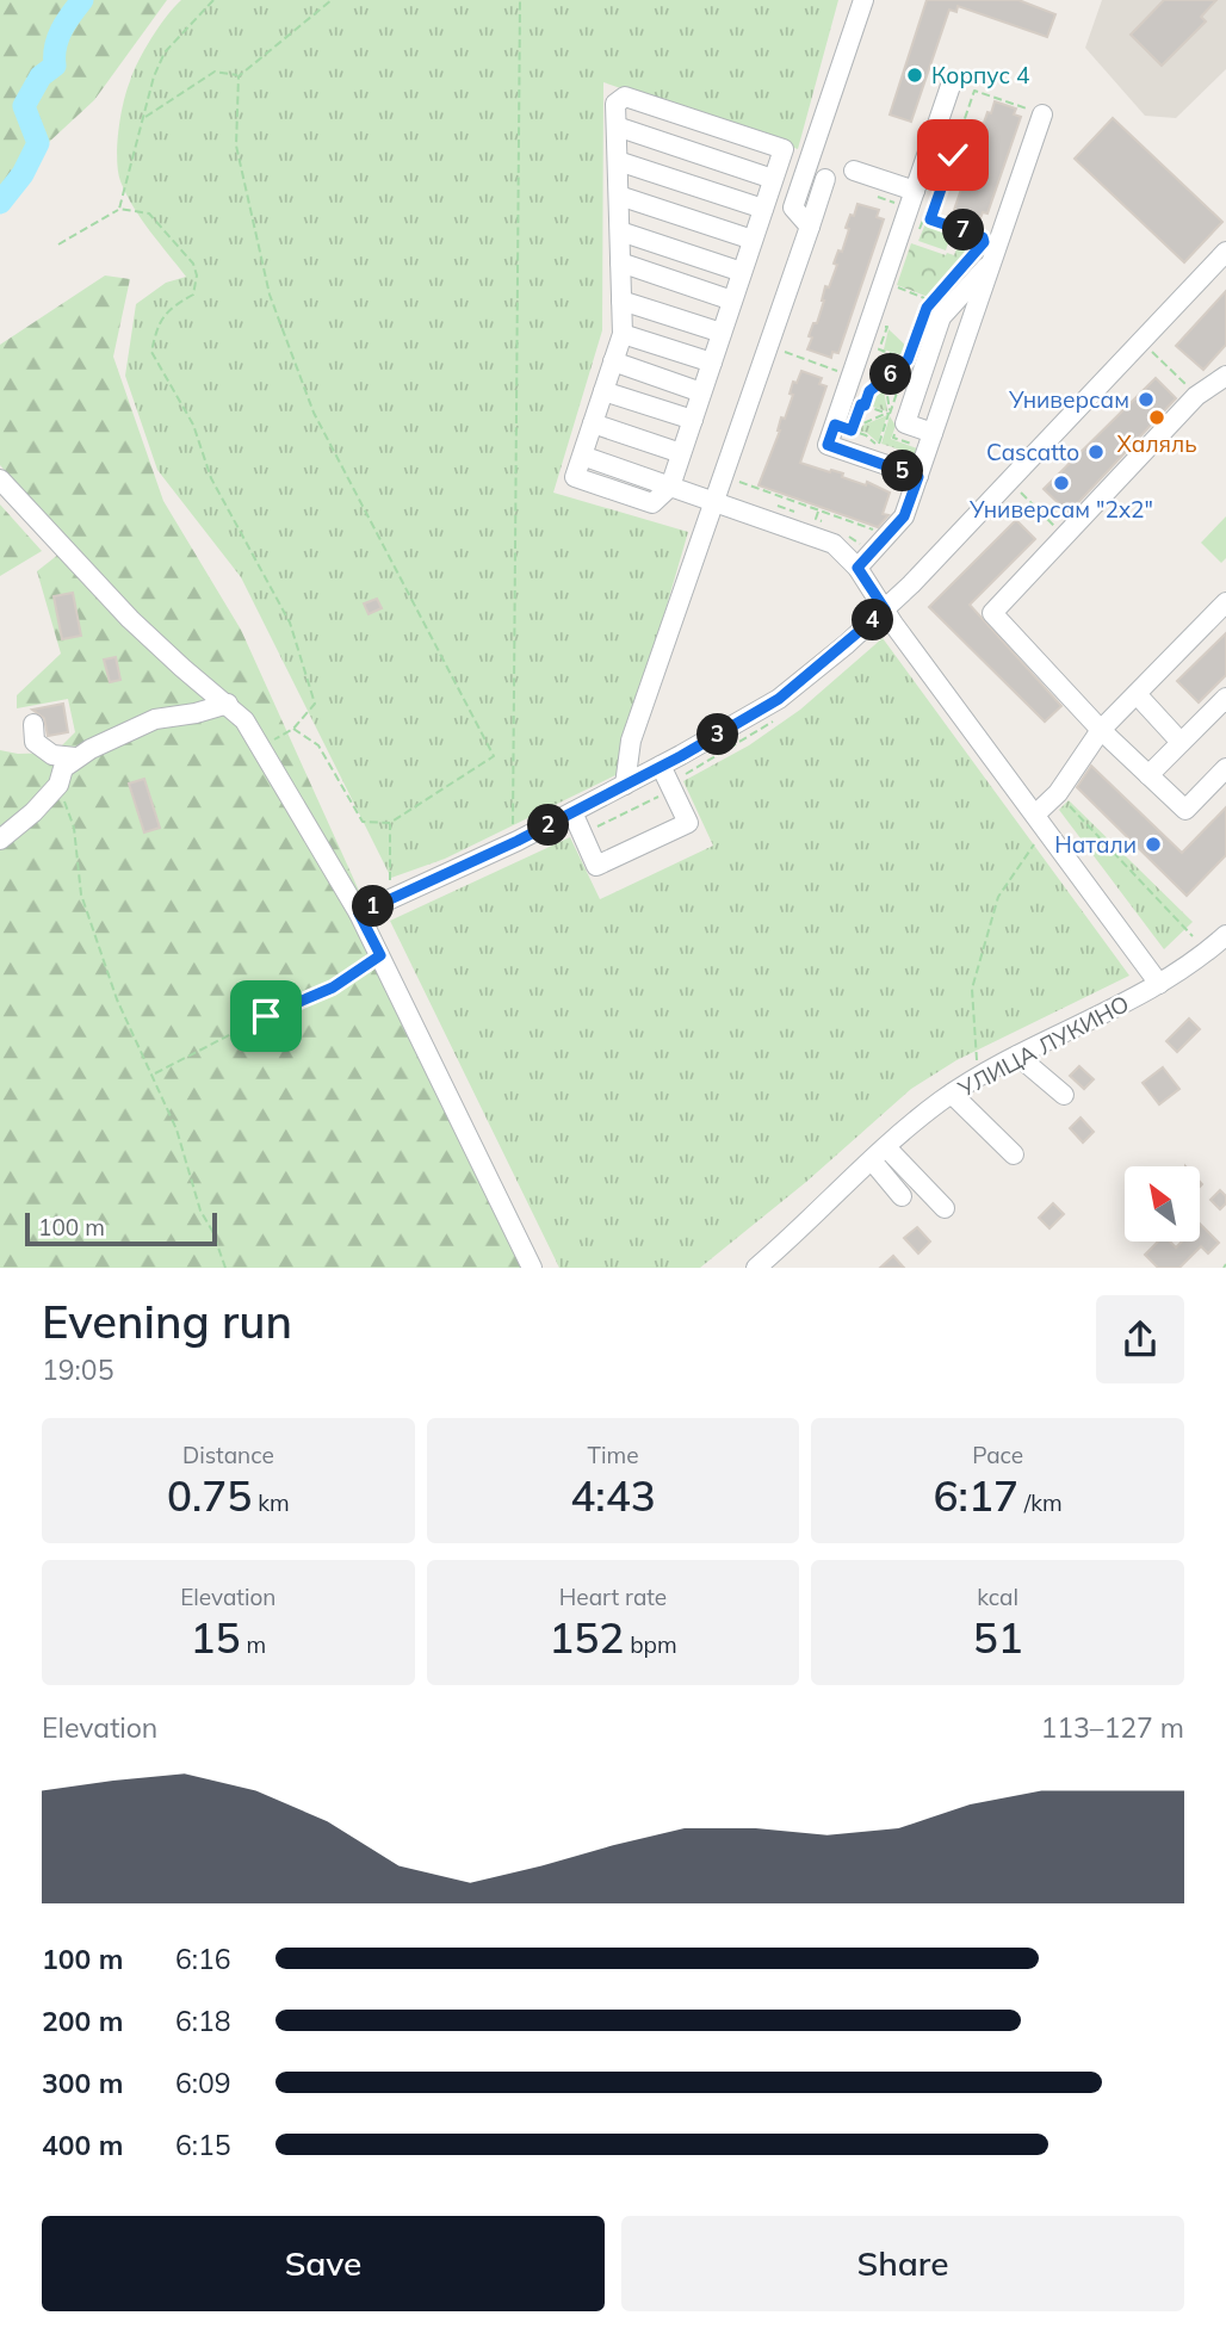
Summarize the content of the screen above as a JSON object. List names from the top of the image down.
{
  "streets": {
    "street": ["УЛИЦА ЛУКИНО"]
  },
  "places": [
    "Корпус 4",
    "Универсам",
    "Халяль",
    "Cascatto",
    "Универсам \"2x2\"",
    "Натали"
  ],
  "scale_bar": "100 m",
  "north": "top left",
  "page": {
    "pins": [
      "7",
      "6",
      "5",
      "4",
      "3",
      "2",
      "1"
    ],
    "scale": "100 m",
    "heading": ["Evening run", "19:05"],
    "stats": [
      ["Distance", "0.75 km"],
      ["Time", "4:43"],
      ["Pace", "6:17 /km"],
      ["Elevation", "15 m"],
      ["Heart rate", "152 bpm"],
      ["kcal", "51"]
    ],
    "chart": ["Elevation", "113–127 m"],
    "list": [
      {
        "name": "100 m",
        "note": "6:16"
      },
      {
        "name": "200 m",
        "note": "6:18"
      },
      {
        "name": "300 m",
        "note": "6:09"
      },
      {
        "name": "400 m",
        "note": "6:15"
      }
    ],
    "buttons": ["Save", "Share"]
  }
}
